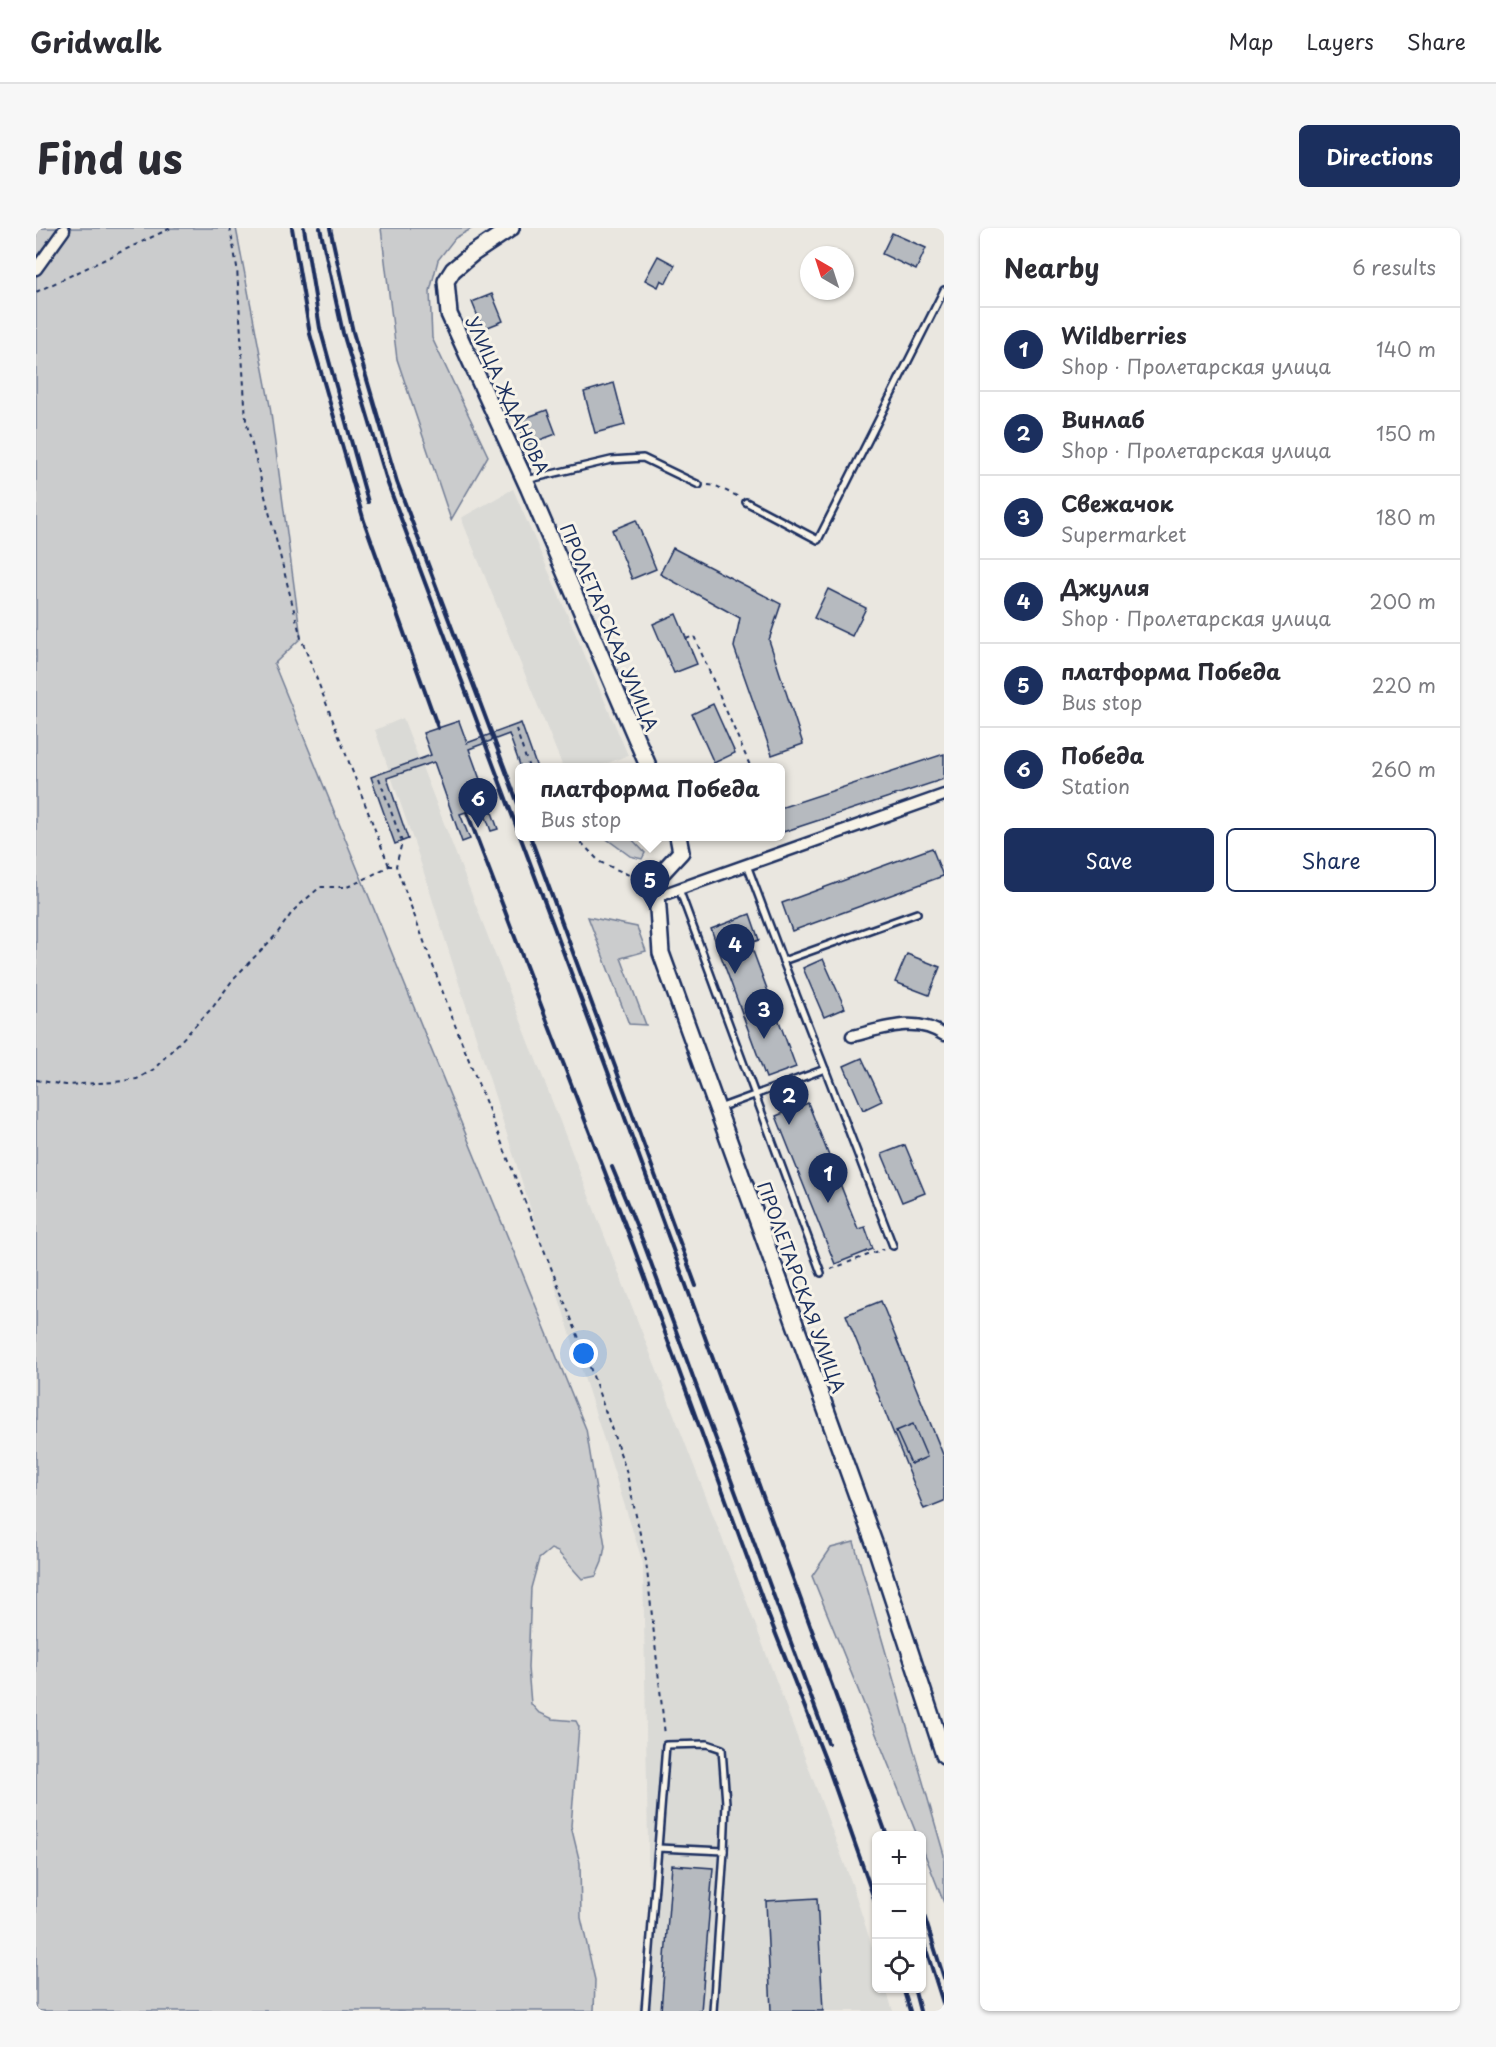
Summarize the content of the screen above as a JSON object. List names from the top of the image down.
{
  "streets": {
    "main road": ["УЛИЦА ЖДАНОВА", "ПРОЛЕТАРСКАЯ УЛИЦА"]
  },
  "crossings": [
    ["УЛИЦА ЖДАНОВА", "ПРОЛЕТАРСКАЯ УЛИЦА"]
  ],
  "north": "top left",
  "page": {
    "header": "Gridwalk",
    "nav": ["Map", "Layers", "Share"],
    "title": "Find us",
    "buttons": [
      "Directions",
      ["Save", "Share"]
    ],
    "heading": ["Nearby", "6 results"],
    "list": [
      {
        "mark": "1",
        "name": "Wildberries",
        "note": "Shop · Пролетарская улица",
        "value": "140 m"
      },
      {
        "mark": "2",
        "name": "Винлаб",
        "note": "Shop · Пролетарская улица",
        "value": "150 m"
      },
      {
        "mark": "3",
        "name": "Свежачок",
        "note": "Supermarket",
        "value": "180 m"
      },
      {
        "mark": "4",
        "name": "Джулия",
        "note": "Shop · Пролетарская улица",
        "value": "200 m"
      },
      {
        "mark": "5",
        "name": "платформа Победа",
        "note": "Bus stop",
        "value": "220 m"
      },
      {
        "mark": "6",
        "name": "Победа",
        "note": "Station",
        "value": "260 m"
      }
    ],
    "popup": ["платформа Победа", "Bus stop"],
    "pins": [
      "6",
      "5",
      "4",
      "3",
      "2",
      "1"
    ],
    "map_buttons": ["+", "−"]
  }
}
